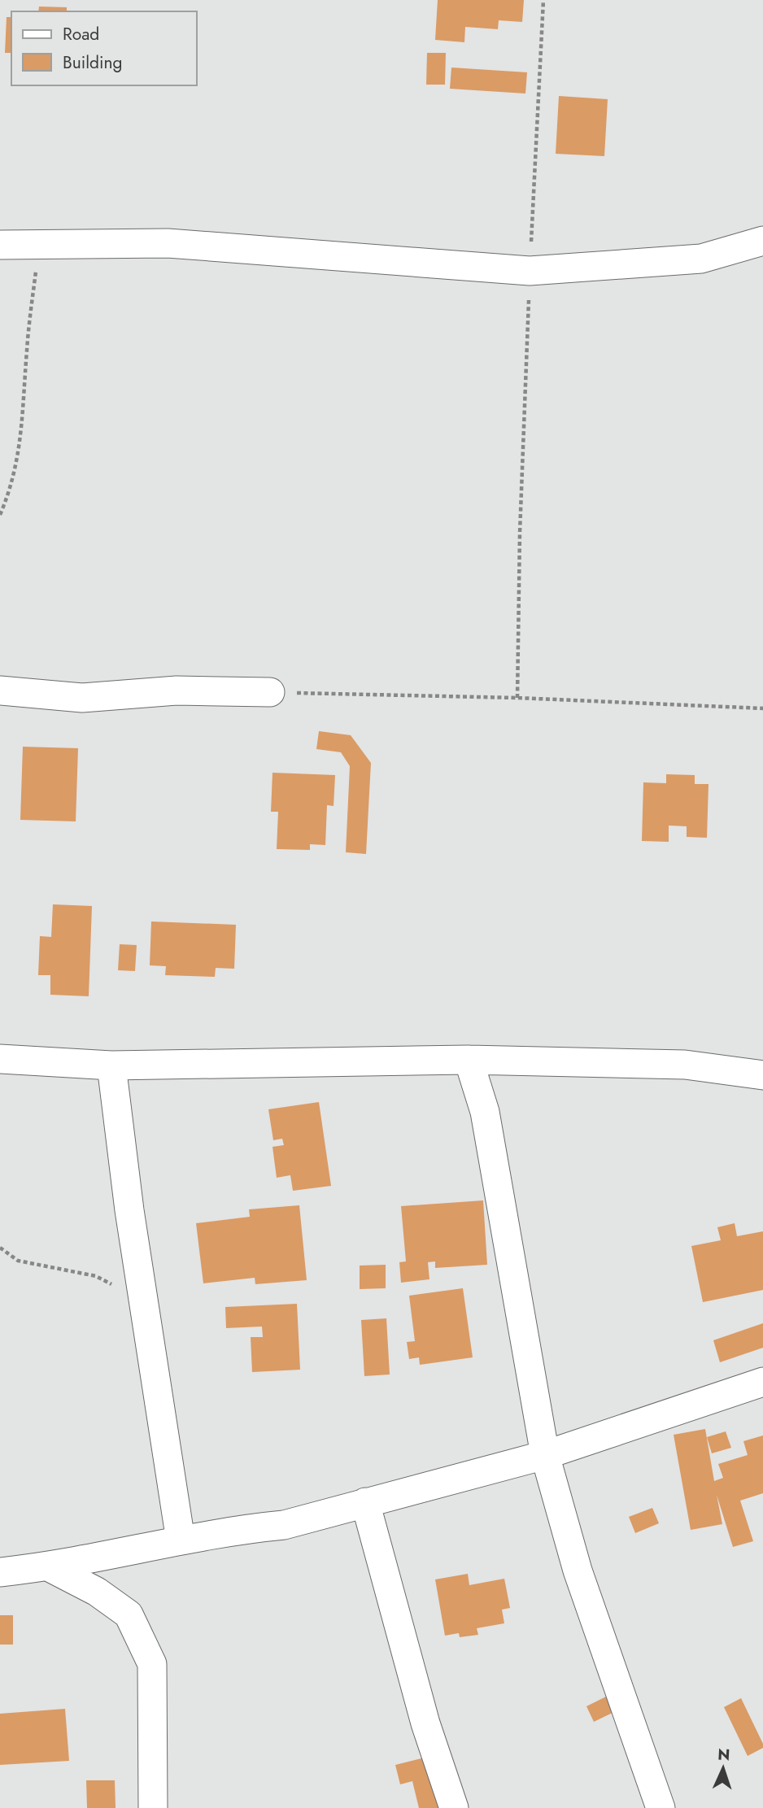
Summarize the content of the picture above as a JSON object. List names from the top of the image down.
{
  "legend": ["Road", "Building"],
  "north": "top"
}
